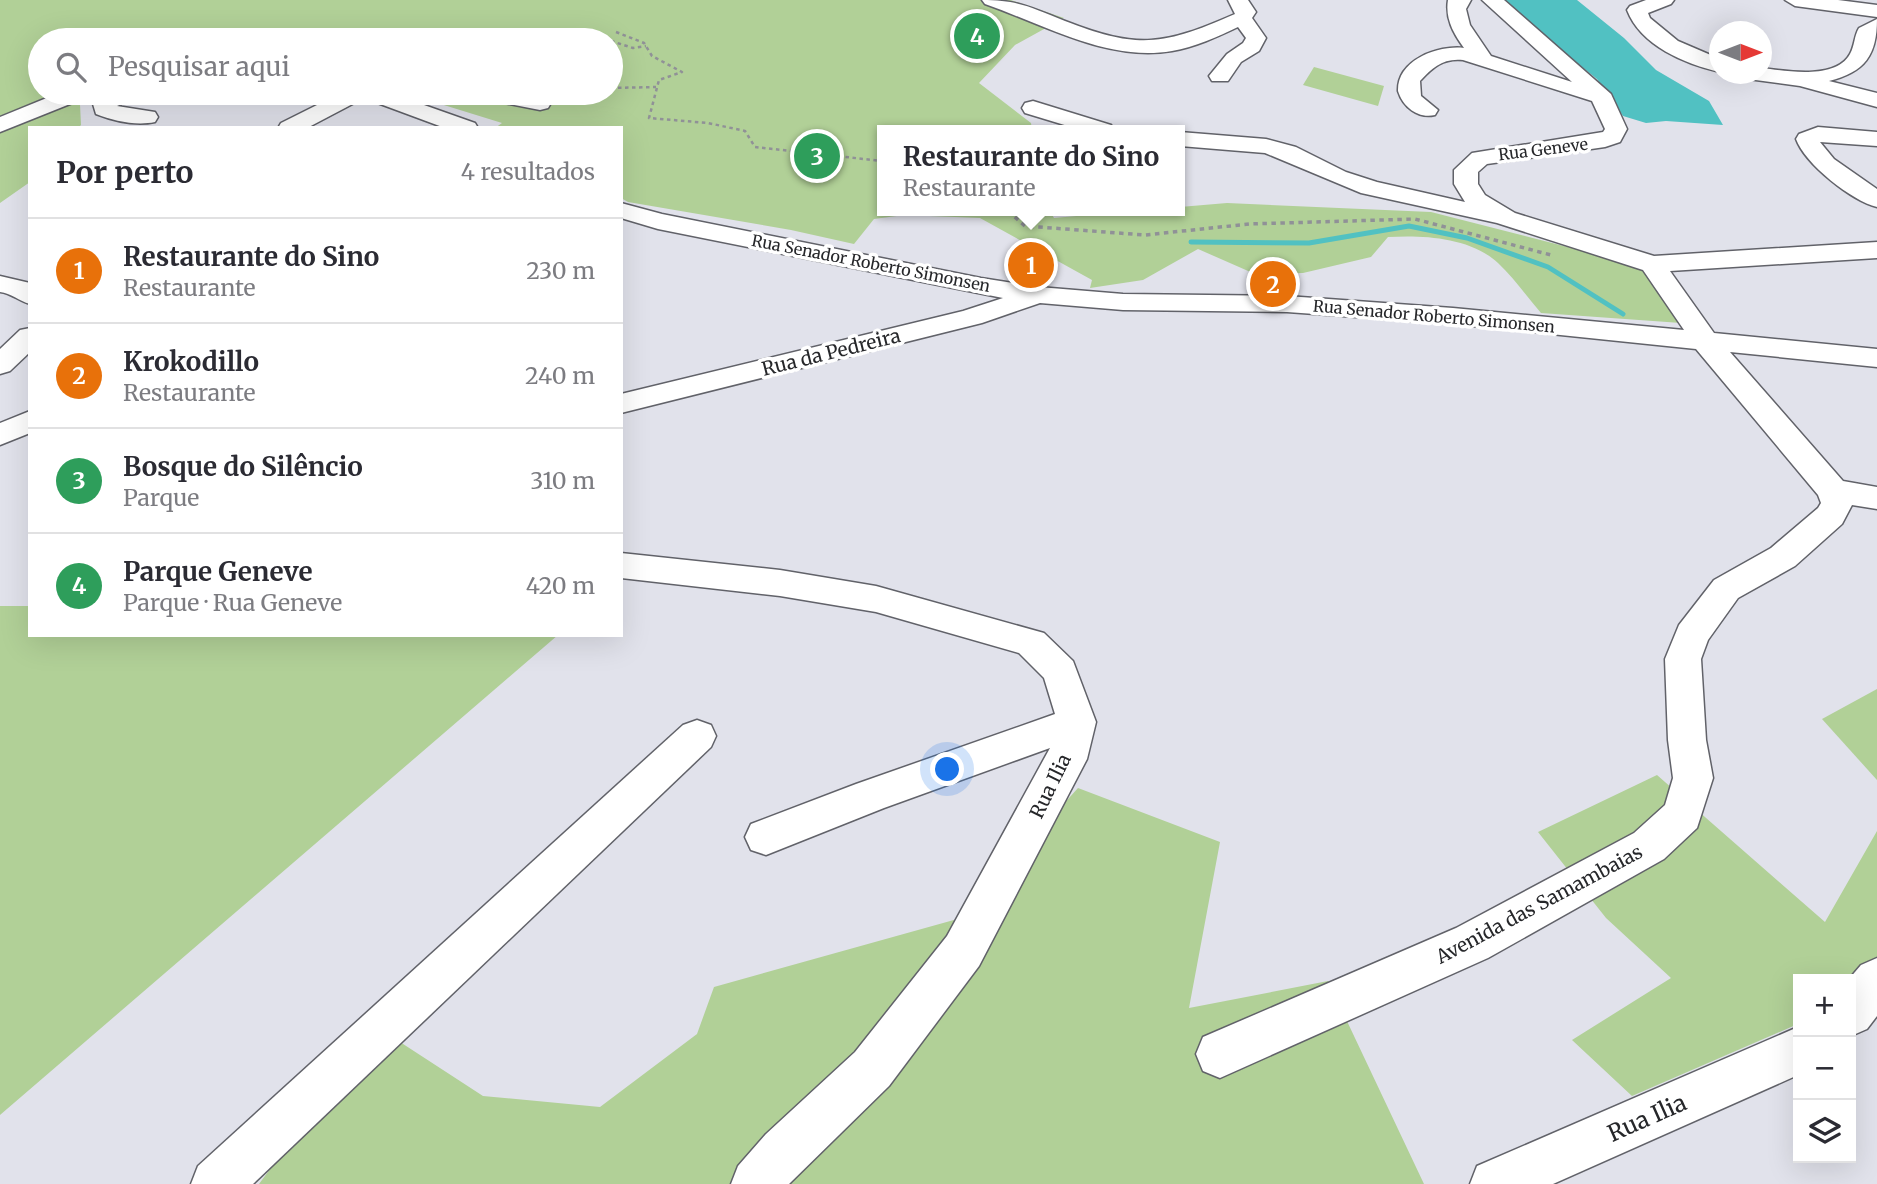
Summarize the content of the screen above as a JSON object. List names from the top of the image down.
{
  "streets": {
    "street": [
      "Rua Geneve",
      "Rua Senador Roberto Simonsen",
      "Rua da Pedreira",
      "Rua Ilia",
      "Avenida das Samambaias"
    ]
  },
  "crossings": [
    ["Rua Senador Roberto Simonsen", "Rua da Pedreira"]
  ],
  "north": "right",
  "page": {
    "pins": [
      "4",
      "3",
      "1",
      "2"
    ],
    "search": "Pesquisar aqui",
    "popup": ["Restaurante do Sino", "Restaurante"],
    "heading": ["Por perto", "4 resultados"],
    "list": [
      {
        "mark": "1",
        "name": "Restaurante do Sino",
        "note": "Restaurante",
        "value": "230 m"
      },
      {
        "mark": "2",
        "name": "Krokodillo",
        "note": "Restaurante",
        "value": "240 m"
      },
      {
        "mark": "3",
        "name": "Bosque do Silêncio",
        "note": "Parque",
        "value": "310 m"
      },
      {
        "mark": "4",
        "name": "Parque Geneve",
        "note": "Parque · Rua Geneve",
        "value": "420 m"
      }
    ],
    "map_buttons": ["+", "−"]
  }
}
